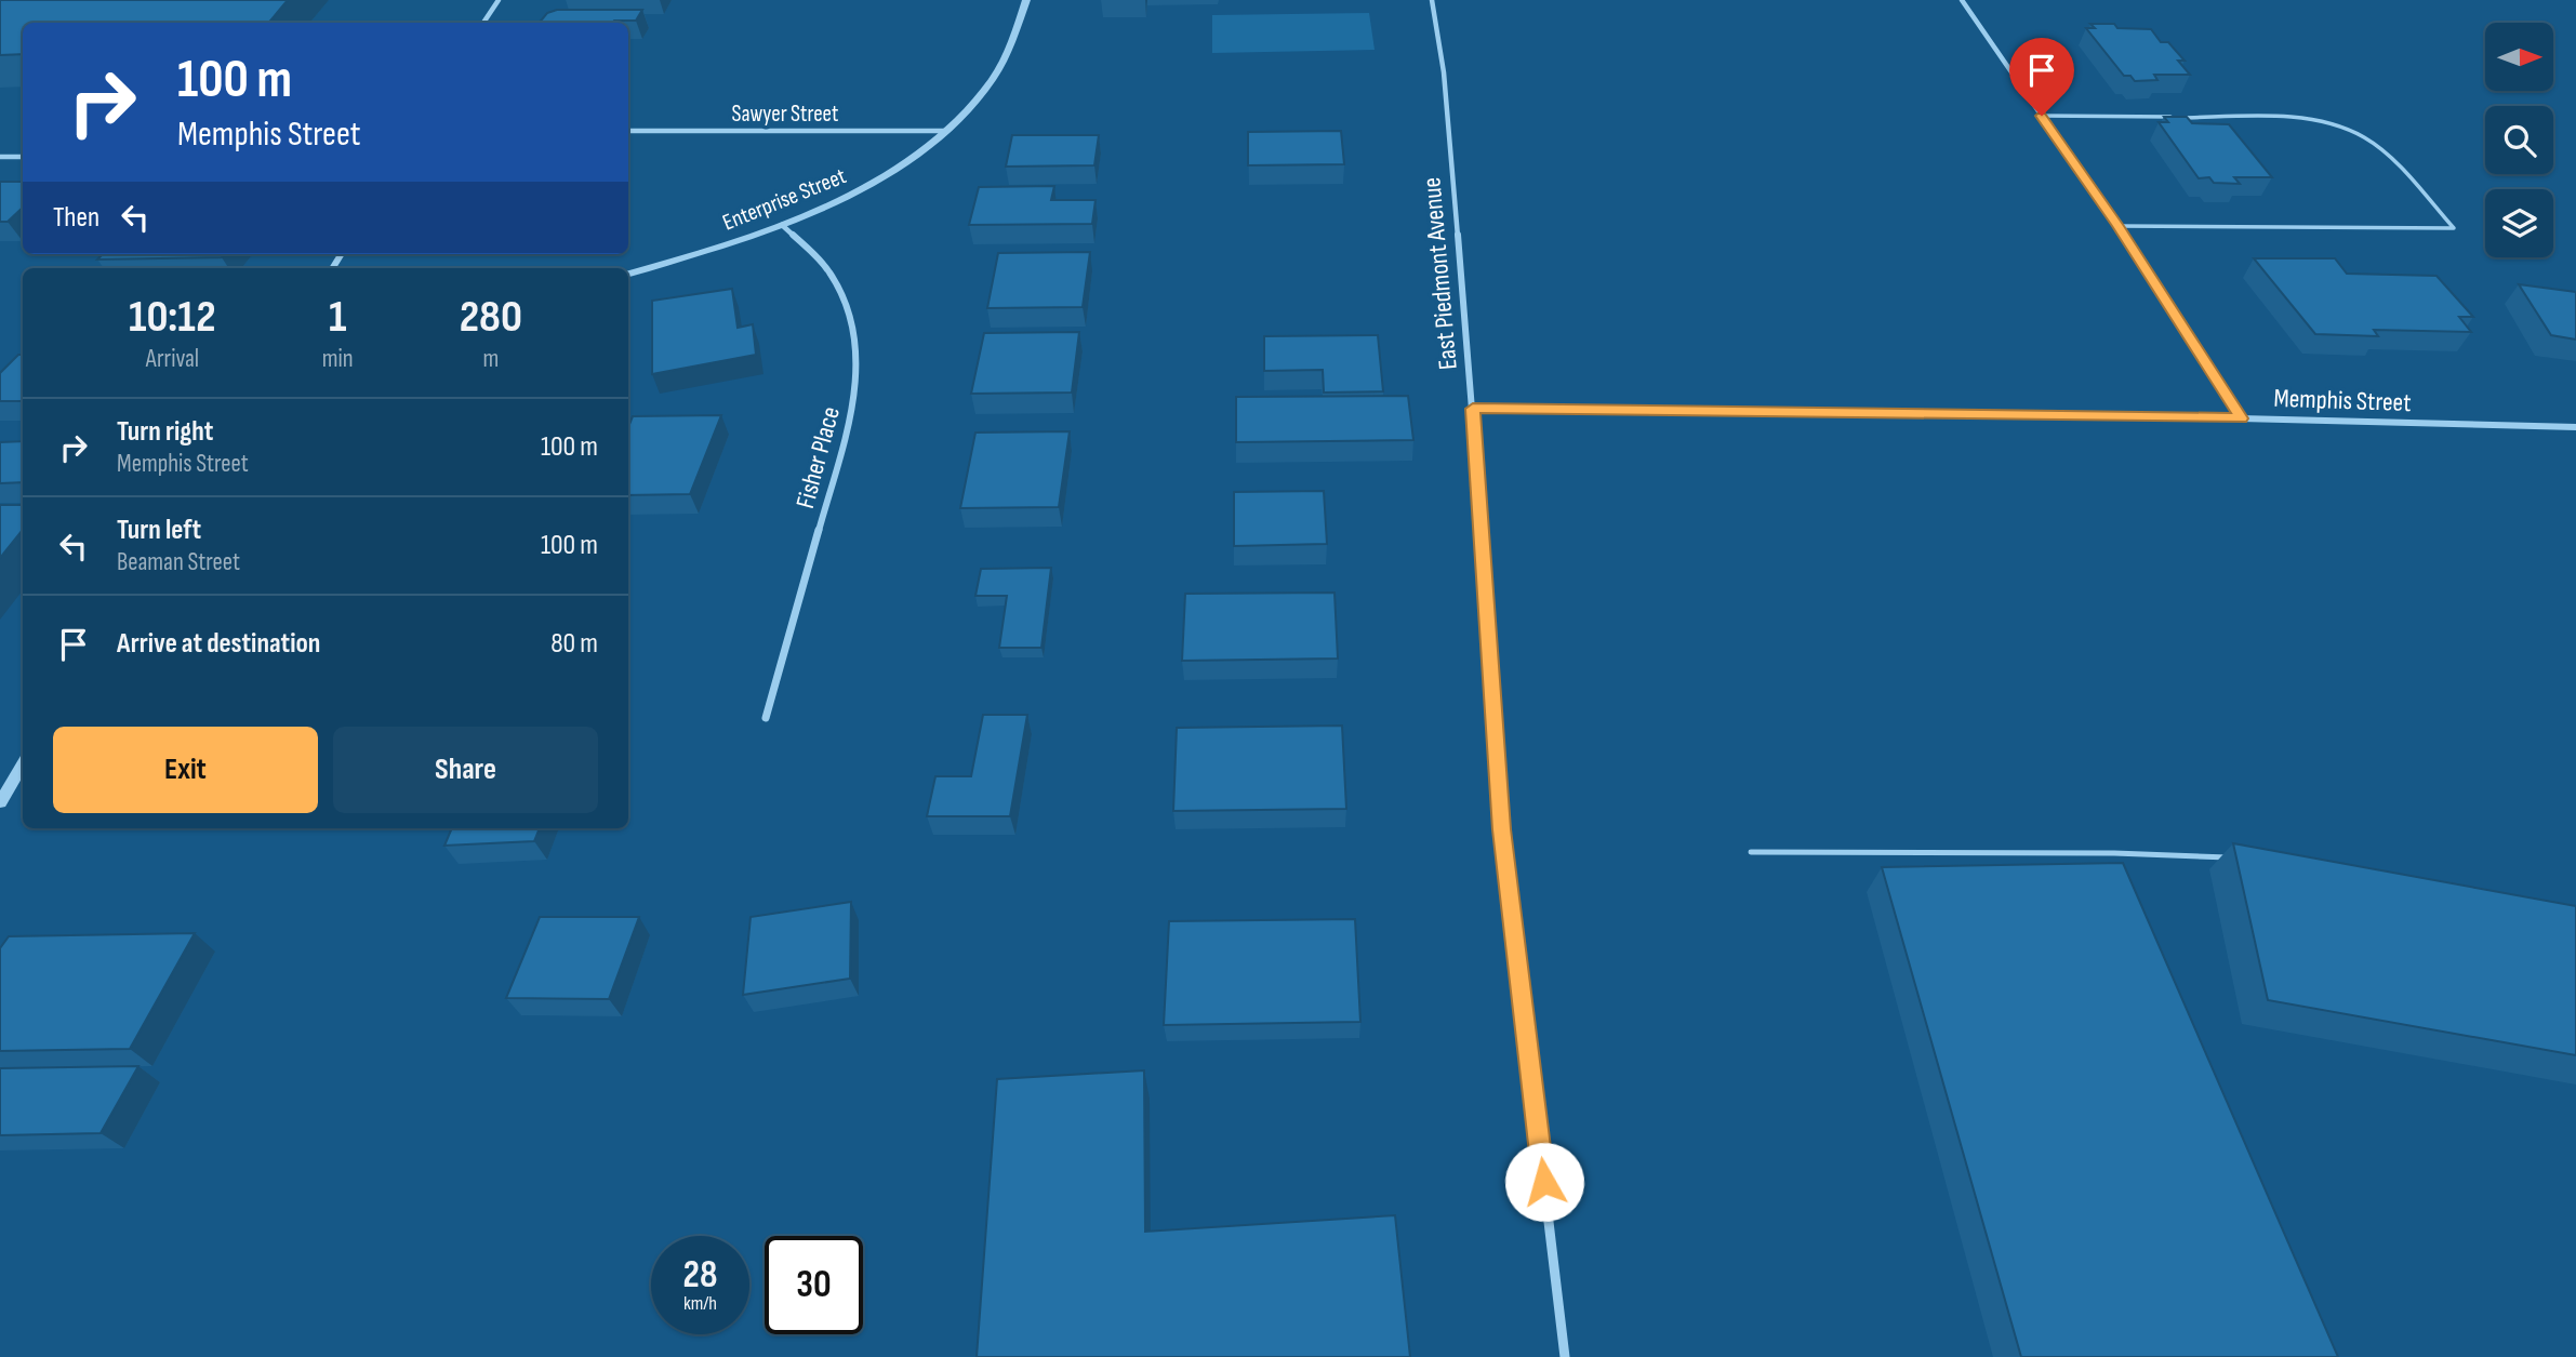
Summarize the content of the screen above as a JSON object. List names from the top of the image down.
{
  "streets": {
    "street": [
      "Sawyer Street",
      "Enterprise Street",
      "East Piedmont Avenue",
      "Memphis Street",
      "Fisher Place"
    ]
  },
  "crossings": [
    ["Sawyer Street", "Enterprise Street"],
    ["Enterprise Street", "Fisher Place"],
    ["East Piedmont Avenue", "Memphis Street"]
  ],
  "north": "right",
  "page": {
    "turn": ["100 m", "Memphis Street"],
    "then": "Then",
    "eta": [
      "10:12",
      "Arrival",
      "1",
      "min",
      "280",
      "m"
    ],
    "list": [
      {
        "name": "Turn right",
        "note": "Memphis Street",
        "value": "100 m"
      },
      {
        "name": "Turn left",
        "note": "Beaman Street",
        "value": "100 m"
      },
      {
        "name": "Arrive at destination",
        "value": "80 m"
      }
    ],
    "buttons": ["Exit", "Share"],
    "speed": "28 km/h",
    "limit": "30"
  }
}
